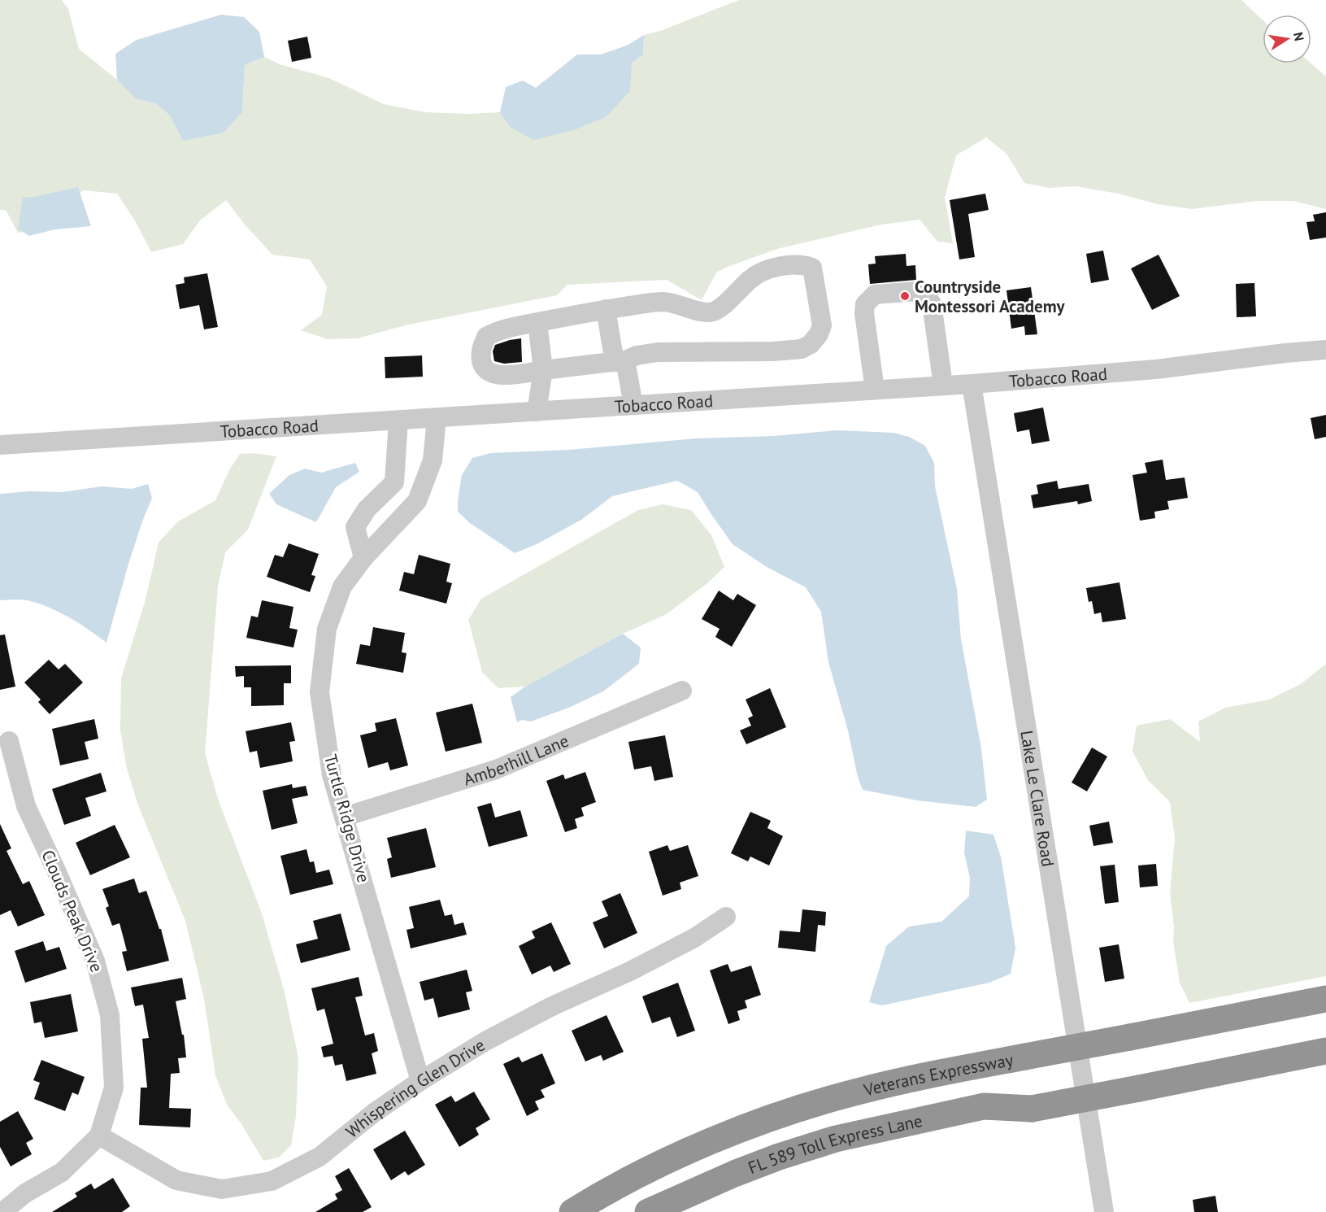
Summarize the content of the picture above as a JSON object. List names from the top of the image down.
{
  "streets": {
    "highway": ["Veterans Expressway", "FL 589 Toll Express Lane"],
    "street": [
      "Tobacco Road",
      "Amberhill Lane",
      "Lake Le Clare Road",
      "Turtle Ridge Drive",
      "Clouds Peak Drive",
      "Whispering Glen Drive"
    ]
  },
  "crossings": [
    ["Tobacco Road", "Lake Le Clare Road"],
    ["Tobacco Road", "Turtle Ridge Drive"],
    ["Amberhill Lane", "Turtle Ridge Drive"],
    ["Turtle Ridge Drive", "Whispering Glen Drive"],
    ["Clouds Peak Drive", "Whispering Glen Drive"]
  ],
  "places": ["Countryside Montessori Academy"],
  "north": "right"
}
